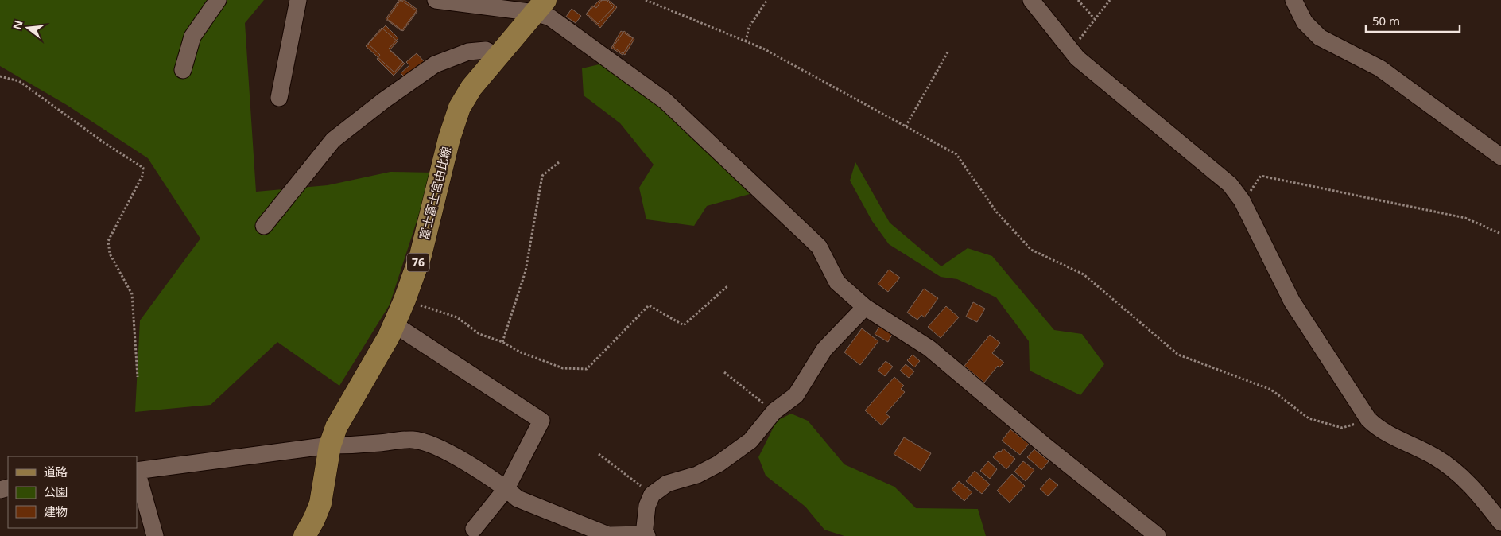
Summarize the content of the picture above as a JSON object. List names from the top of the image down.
{
  "streets": {
    "main road": ["富士富士宮由比線", "76"]
  },
  "legend": ["道路", "公園", "建物"],
  "scale_bar": "50 m",
  "north": "left"
}
